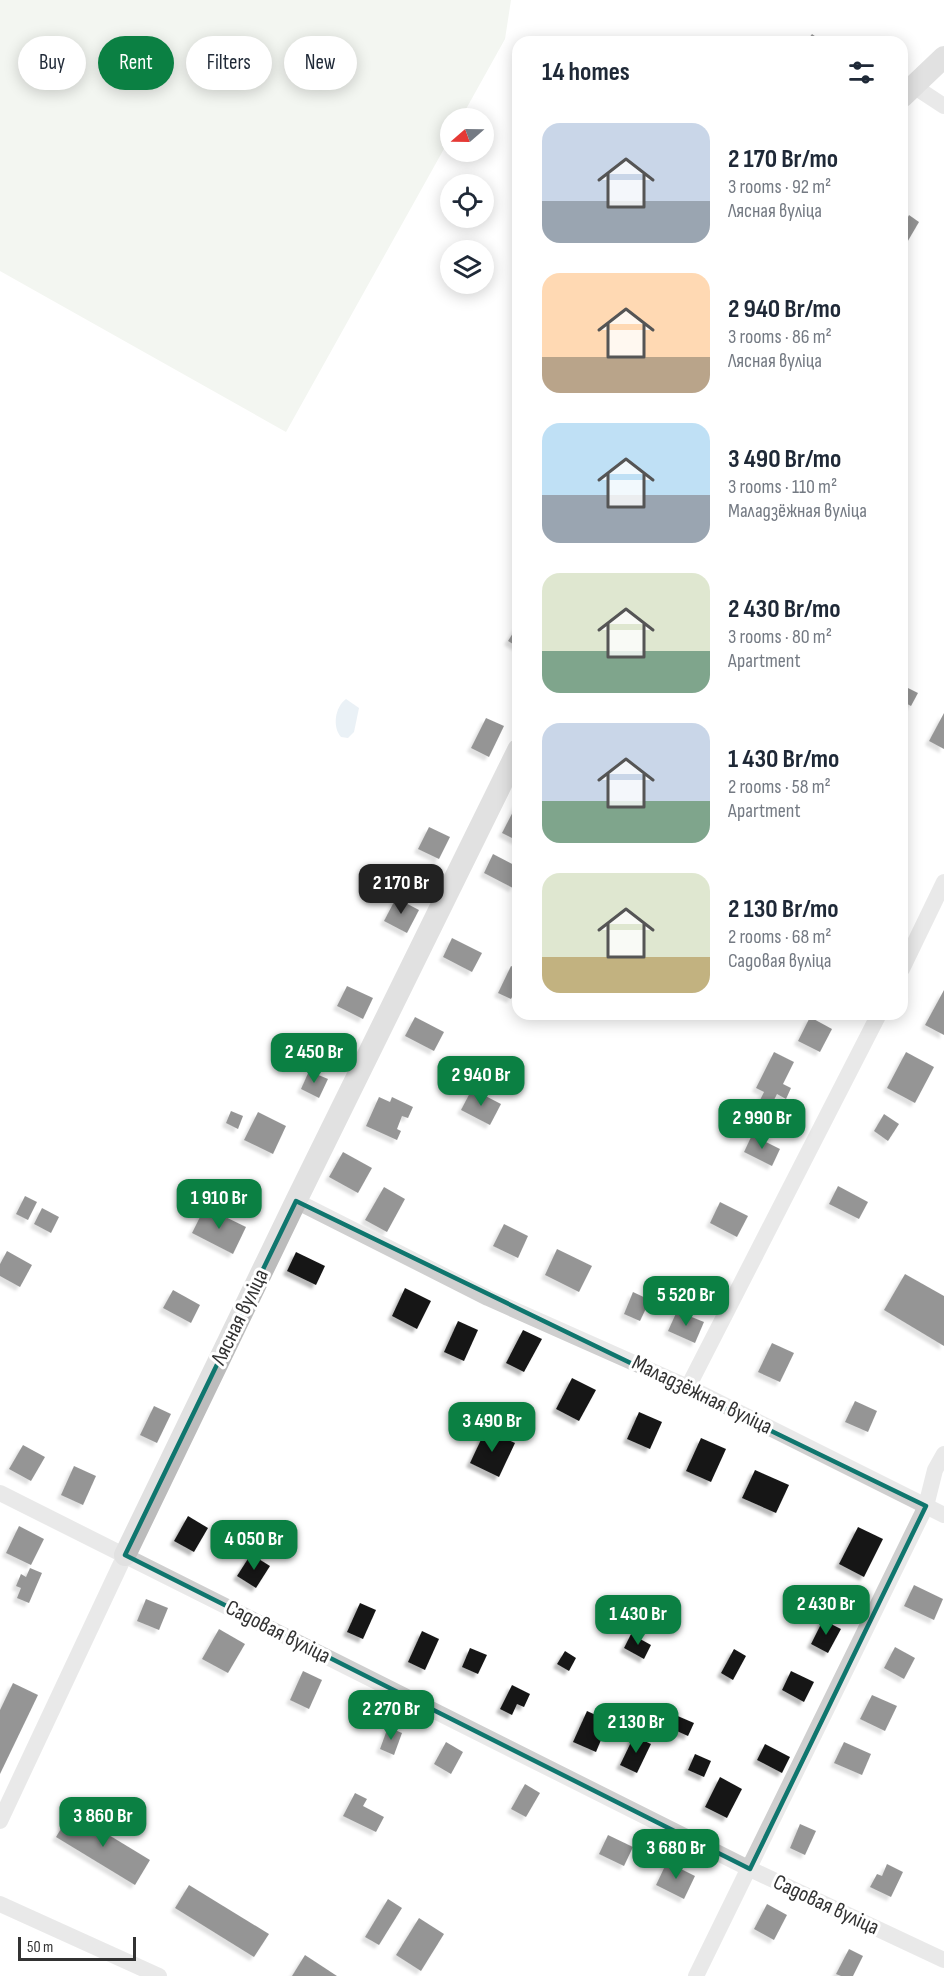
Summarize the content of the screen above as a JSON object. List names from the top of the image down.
{
  "streets": {
    "street": ["Лясная вуліца", "Маладзёжная вуліца", "Садовая вуліца"]
  },
  "crossings": [
    ["Лясная вуліца", "Маладзёжная вуліца"],
    ["Лясная вуліца", "Садовая вуліца"]
  ],
  "scale_bar": "50 m",
  "north": "left",
  "page": {
    "chip": [
      "Buy",
      "Rent",
      "Filters",
      "New"
    ],
    "heading": "14 homes",
    "list": [
      {
        "name": "2 170 Br/mo",
        "note": "3 rooms · 92 m² · Лясная вуліца"
      },
      {
        "name": "2 940 Br/mo",
        "note": "3 rooms · 86 m² · Лясная вуліца"
      },
      {
        "name": "3 490 Br/mo",
        "note": "3 rooms · 110 m² · Маладзёжная вуліца"
      },
      {
        "name": "2 430 Br/mo",
        "note": "3 rooms · 80 m² · Apartment"
      },
      {
        "name": "1 430 Br/mo",
        "note": "2 rooms · 58 m² · Apartment"
      },
      {
        "name": "2 130 Br/mo",
        "note": "2 rooms · 68 m² · Садовая вуліца"
      }
    ],
    "price": [
      "2 170 Br",
      "2 450 Br",
      "2 940 Br",
      "2 990 Br",
      "1 910 Br",
      "5 520 Br",
      "3 490 Br",
      "4 050 Br",
      "2 430 Br",
      "1 430 Br",
      "2 270 Br",
      "2 130 Br",
      "3 860 Br",
      "3 680 Br"
    ],
    "scale": "50 m"
  }
}
